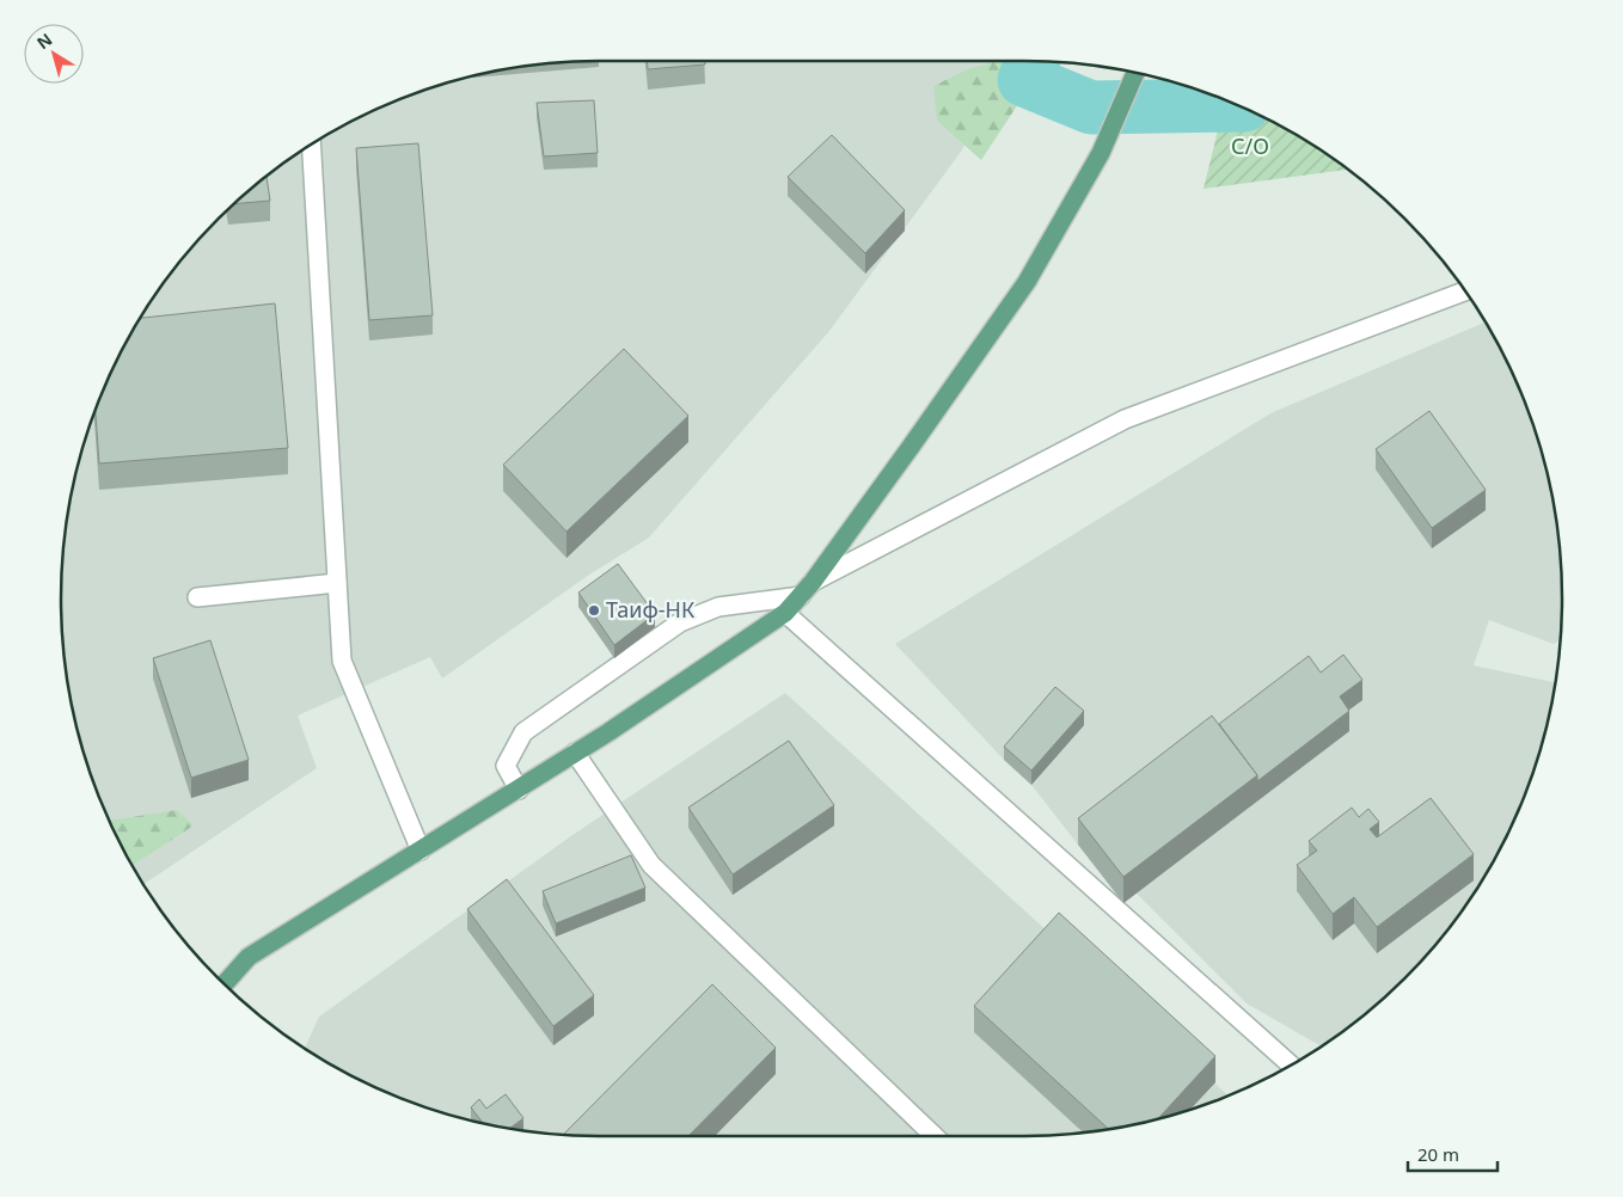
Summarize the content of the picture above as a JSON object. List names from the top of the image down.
{
  "parks": ["С/О"],
  "places": ["Таиф-НК"],
  "scale_bar": "20 m",
  "north": "top left"
}
